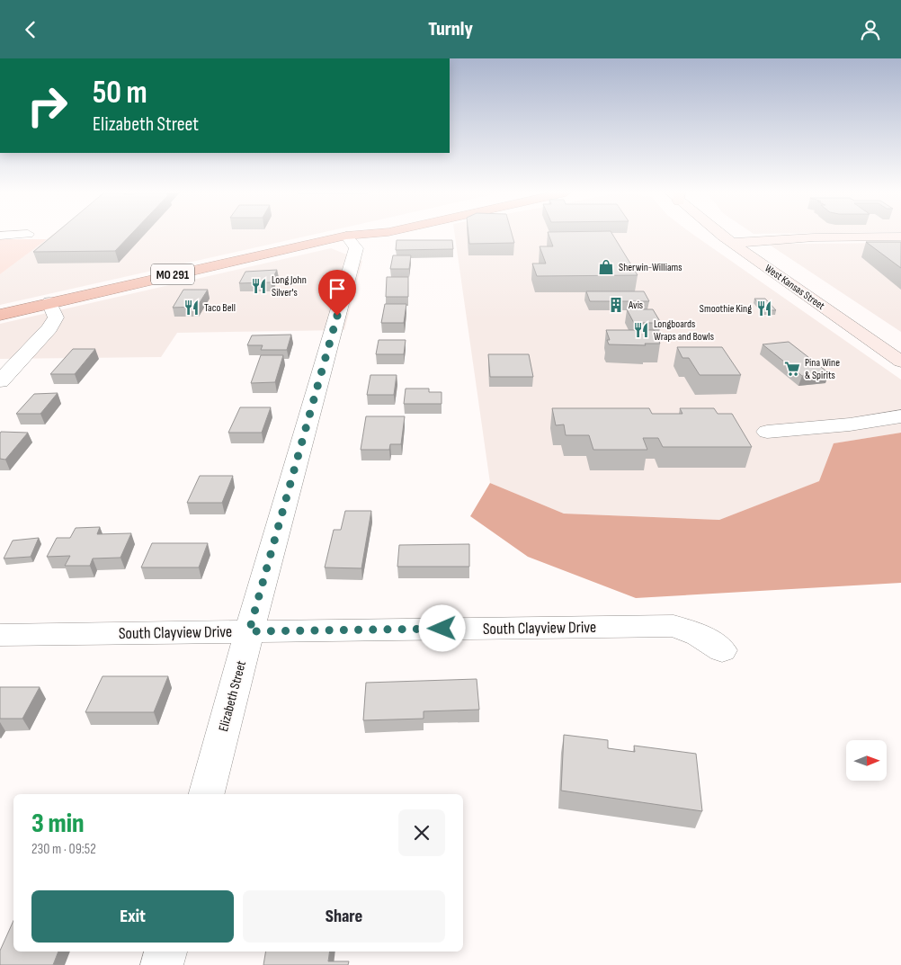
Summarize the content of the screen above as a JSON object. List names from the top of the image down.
{
  "streets": {
    "highway": ["MO 291"],
    "main road": ["West Kansas Street"],
    "street": ["South Clayview Drive", "Elizabeth Street"]
  },
  "crossings": [
    ["MO 291", "Elizabeth Street"],
    ["South Clayview Drive", "Elizabeth Street"]
  ],
  "places": {
    "shop": ["Sherwin-Williams"],
    "restaurant": [
      "Long John Silver's",
      "Taco Bell",
      "Smoothie King",
      "Longboards Wraps and Bowls"
    ],
    "building": ["Avis"],
    "supermarket": ["Pina Wine & Spirits"]
  },
  "north": "right",
  "page": {
    "header": "Turnly",
    "turn": ["50 m", "Elizabeth Street"],
    "heading": ["3 min", "230 m · 09:52"],
    "buttons": ["Exit", "Share"]
  }
}
